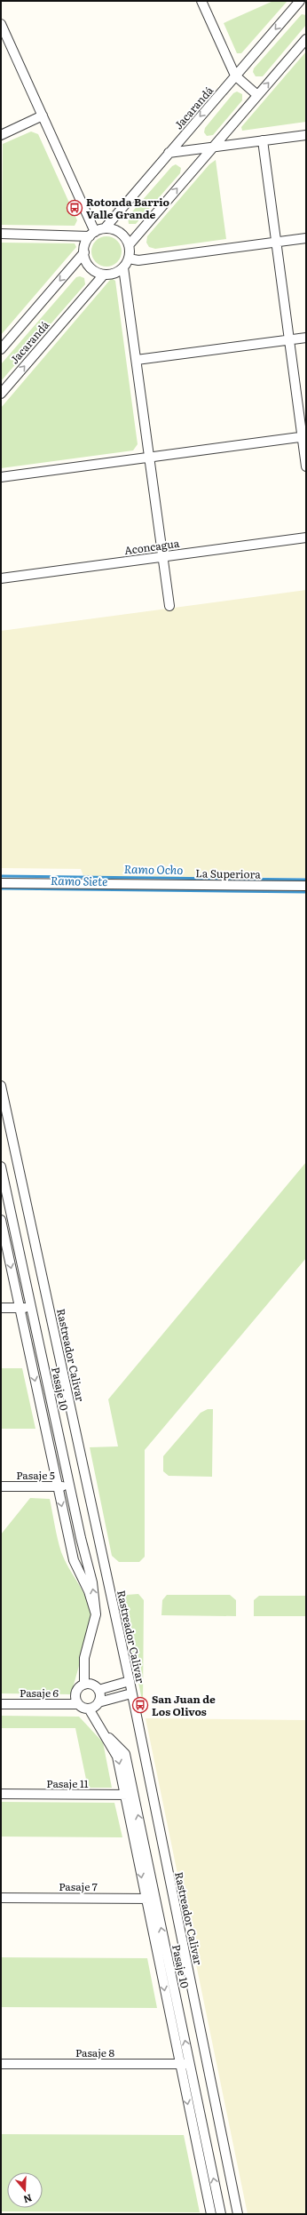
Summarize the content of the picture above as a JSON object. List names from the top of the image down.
{
  "streets": {
    "street": [
      "Jacarandá",
      "Aconcagua",
      "La Superiora",
      "Rastreador Calivar",
      "Pasaje 10",
      "Pasaje 5",
      "Pasaje 6",
      "Pasaje 11",
      "Pasaje 7",
      "Pasaje 8"
    ]
  },
  "crossings": [
    ["Pasaje 10", "Pasaje 5"],
    ["Pasaje 10", "Pasaje 6"],
    ["Pasaje 10", "Pasaje 11"],
    ["Pasaje 10", "Pasaje 7"],
    ["Pasaje 10", "Pasaje 8"]
  ],
  "water": ["Ramo Ocho", "Ramo Siete"],
  "places": {
    "bus stop": ["Rotonda Barrio Valle Grande", "San Juan de Los Olivos"]
  },
  "north": "bottom"
}
